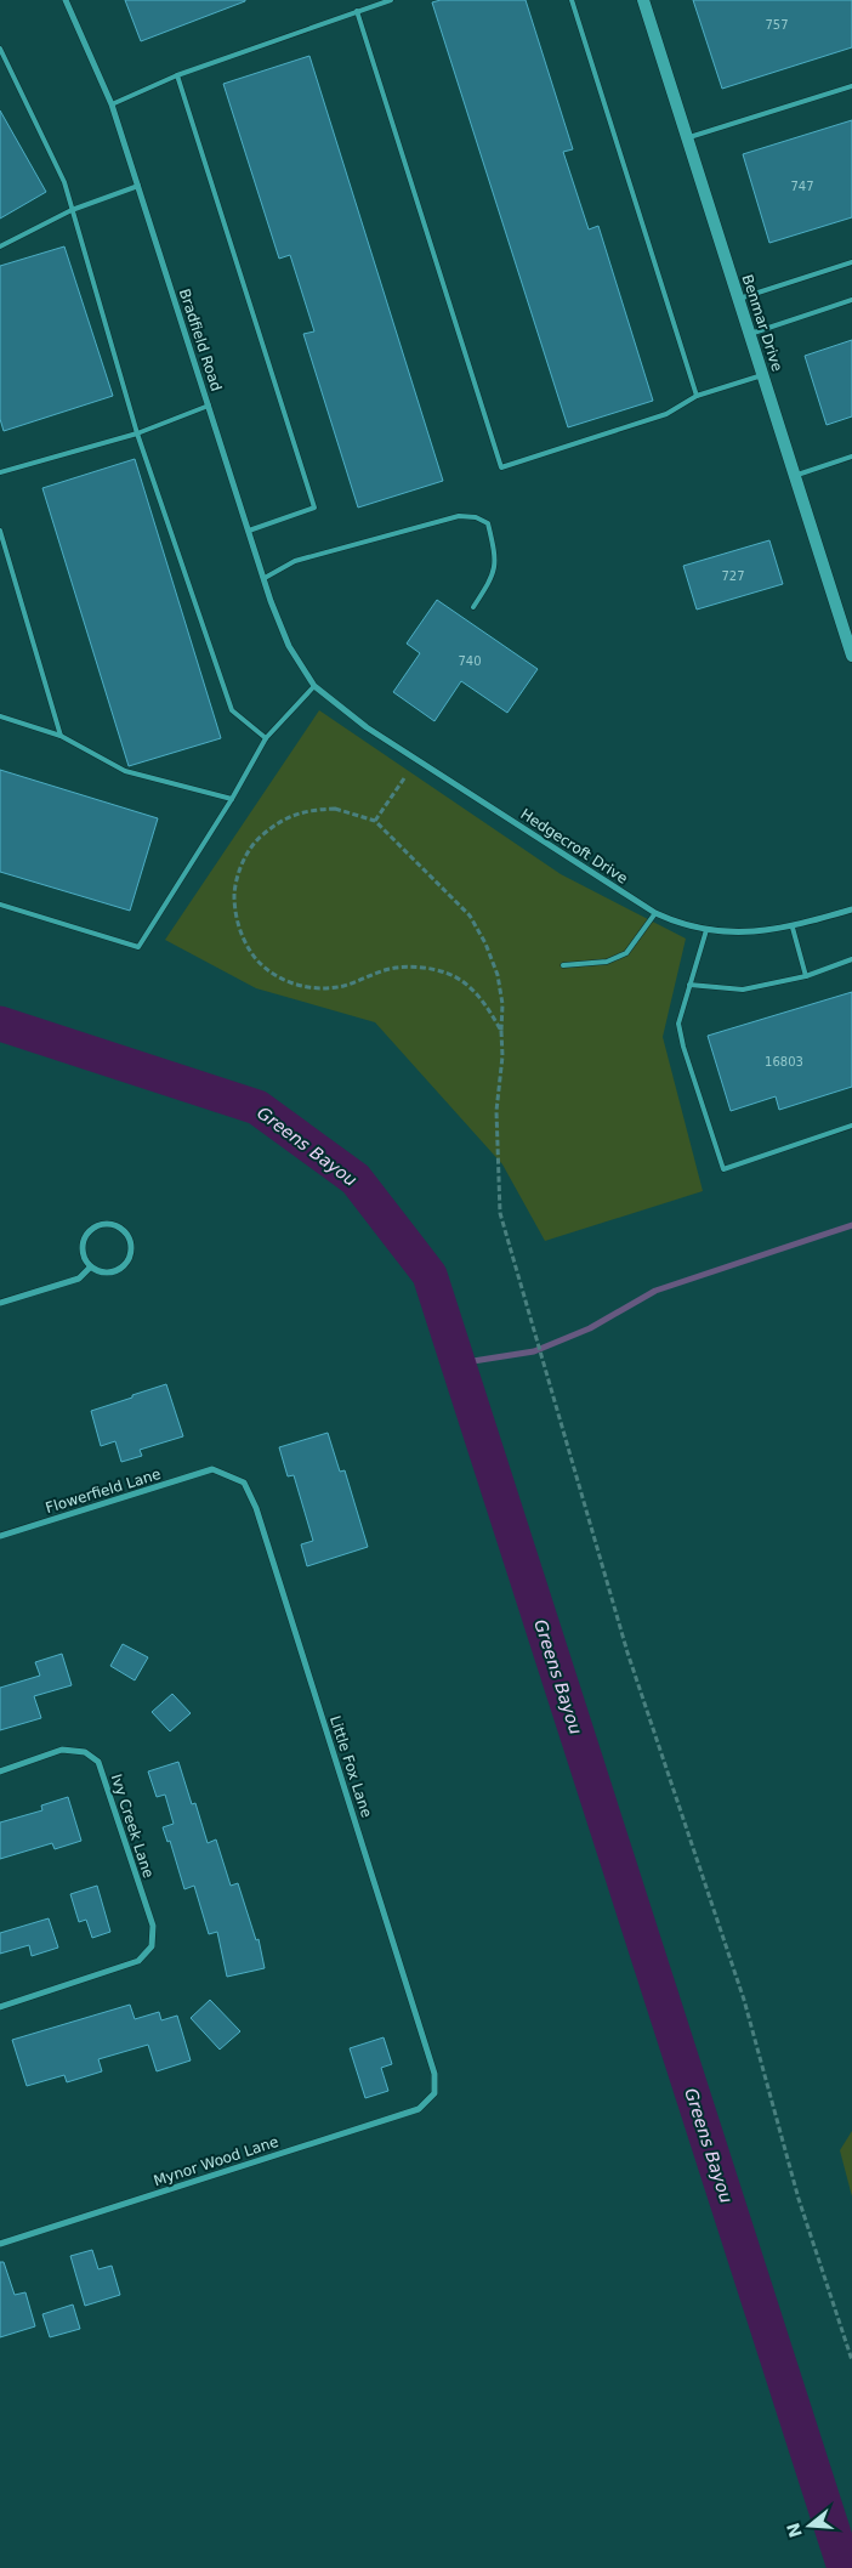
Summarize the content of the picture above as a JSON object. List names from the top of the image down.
{
  "streets": {
    "street": [
      "Benmar Drive",
      "Bradfield Road",
      "Hedgecroft Drive",
      "Flowerfield Lane",
      "Little Fox Lane",
      "Ivy Creek Lane",
      "Mynor Wood Lane"
    ]
  },
  "crossings": [
    ["Bradfield Road", "Hedgecroft Drive"],
    ["Flowerfield Lane", "Little Fox Lane"],
    ["Little Fox Lane", "Mynor Wood Lane"]
  ],
  "water": ["Greens Bayou"],
  "house_numbers": [
    "757",
    "747",
    "727",
    "740",
    "16803"
  ],
  "north": "left"
}
